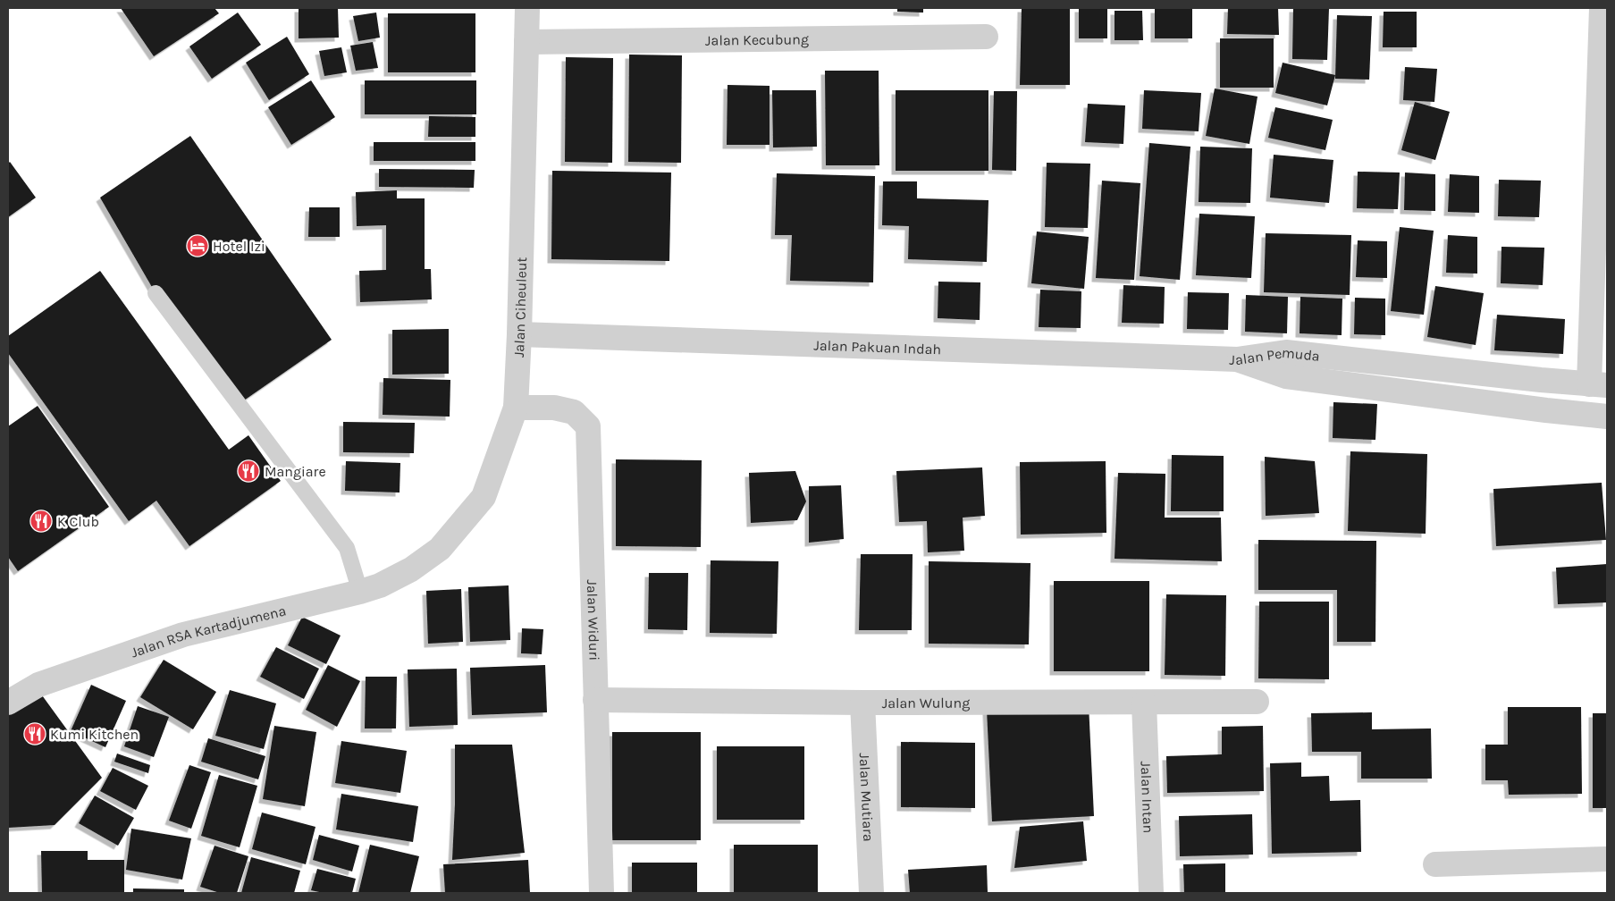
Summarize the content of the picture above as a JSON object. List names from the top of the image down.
{
  "streets": {
    "street": [
      "Jalan Kecubung",
      "Jalan Ciheuleut",
      "Jalan Pakuan Indah",
      "Jalan Pemuda",
      "Jalan Widuri",
      "Jalan RSA Kartadjumena",
      "Jalan Wulung",
      "Jalan Mutiara",
      "Jalan Intan"
    ]
  },
  "crossings": [
    ["Jalan Kecubung", "Jalan Ciheuleut"],
    ["Jalan Ciheuleut", "Jalan Pakuan Indah"],
    ["Jalan Ciheuleut", "Jalan Widuri"],
    ["Jalan Ciheuleut", "Jalan RSA Kartadjumena"],
    ["Jalan Pakuan Indah", "Jalan Pemuda"],
    ["Jalan Widuri", "Jalan Wulung"],
    ["Jalan Wulung", "Jalan Mutiara"],
    ["Jalan Wulung", "Jalan Intan"]
  ],
  "places": {
    "hotel": ["Hotel Izi"],
    "restaurant": ["Mangiare", "K Club", "Kumi Kitchen"]
  }
}
